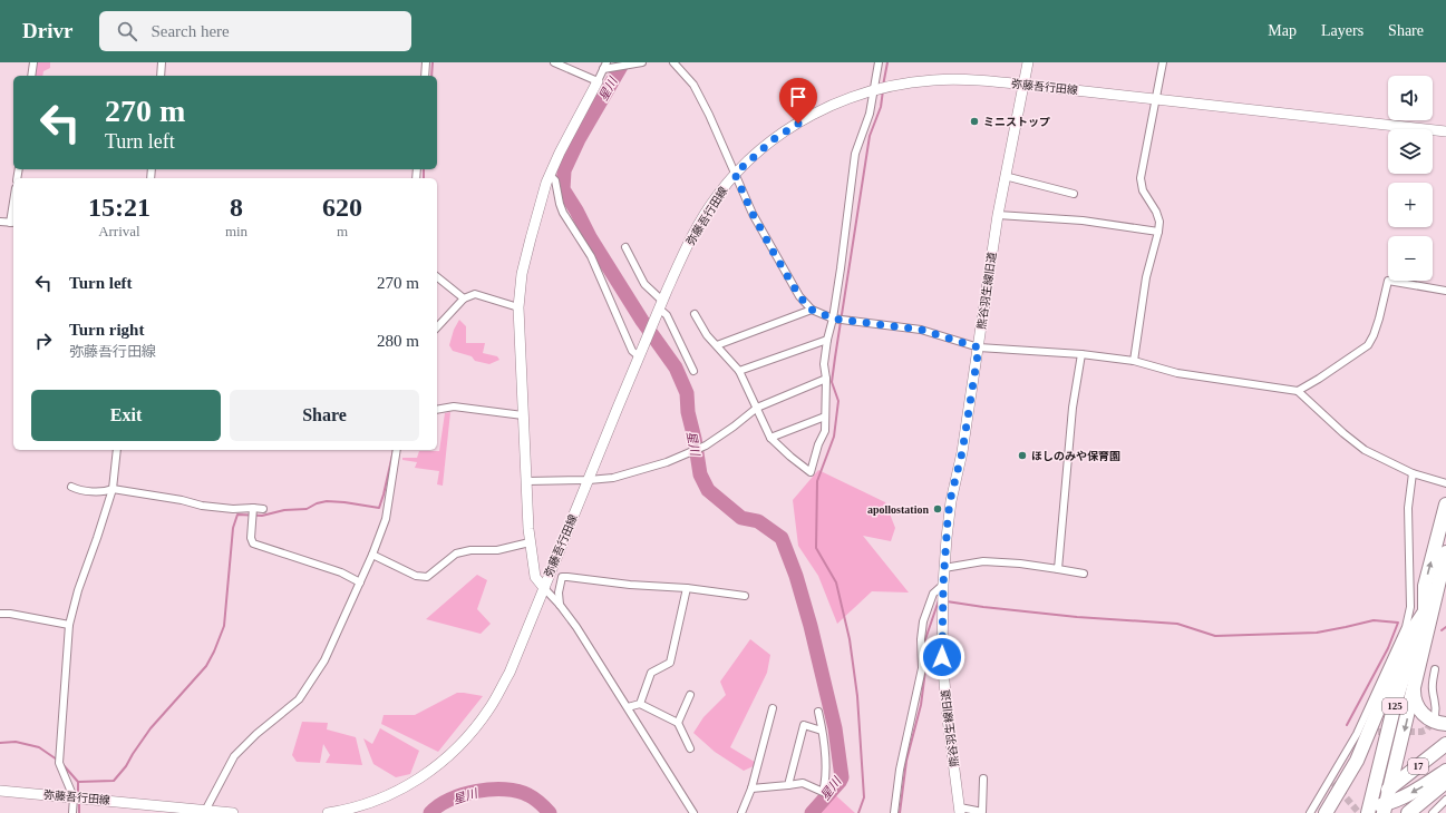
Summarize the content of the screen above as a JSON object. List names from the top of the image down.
{
  "streets": {
    "highway": ["125", "17"],
    "main road": ["弥藤吾行田線", "熊谷羽生線旧道"]
  },
  "crossings": [
    ["弥藤吾行田線", "熊谷羽生線旧道"],
    ["125", "17"]
  ],
  "water": ["星川"],
  "places": ["ミニストップ", "ほしのみや保育園", "apollostation"],
  "page": {
    "header": "Drivr",
    "search": "Search here",
    "nav": ["Map", "Layers", "Share"],
    "map_buttons": ["+", "−"],
    "turn": ["270 m", "Turn left"],
    "eta": [
      "15:21",
      "Arrival",
      "8",
      "min",
      "620",
      "m"
    ],
    "list": [
      {
        "name": "Turn left",
        "value": "270 m"
      },
      {
        "name": "Turn right",
        "note": "弥藤吾行田線",
        "value": "280 m"
      }
    ],
    "buttons": ["Exit", "Share"]
  }
}
